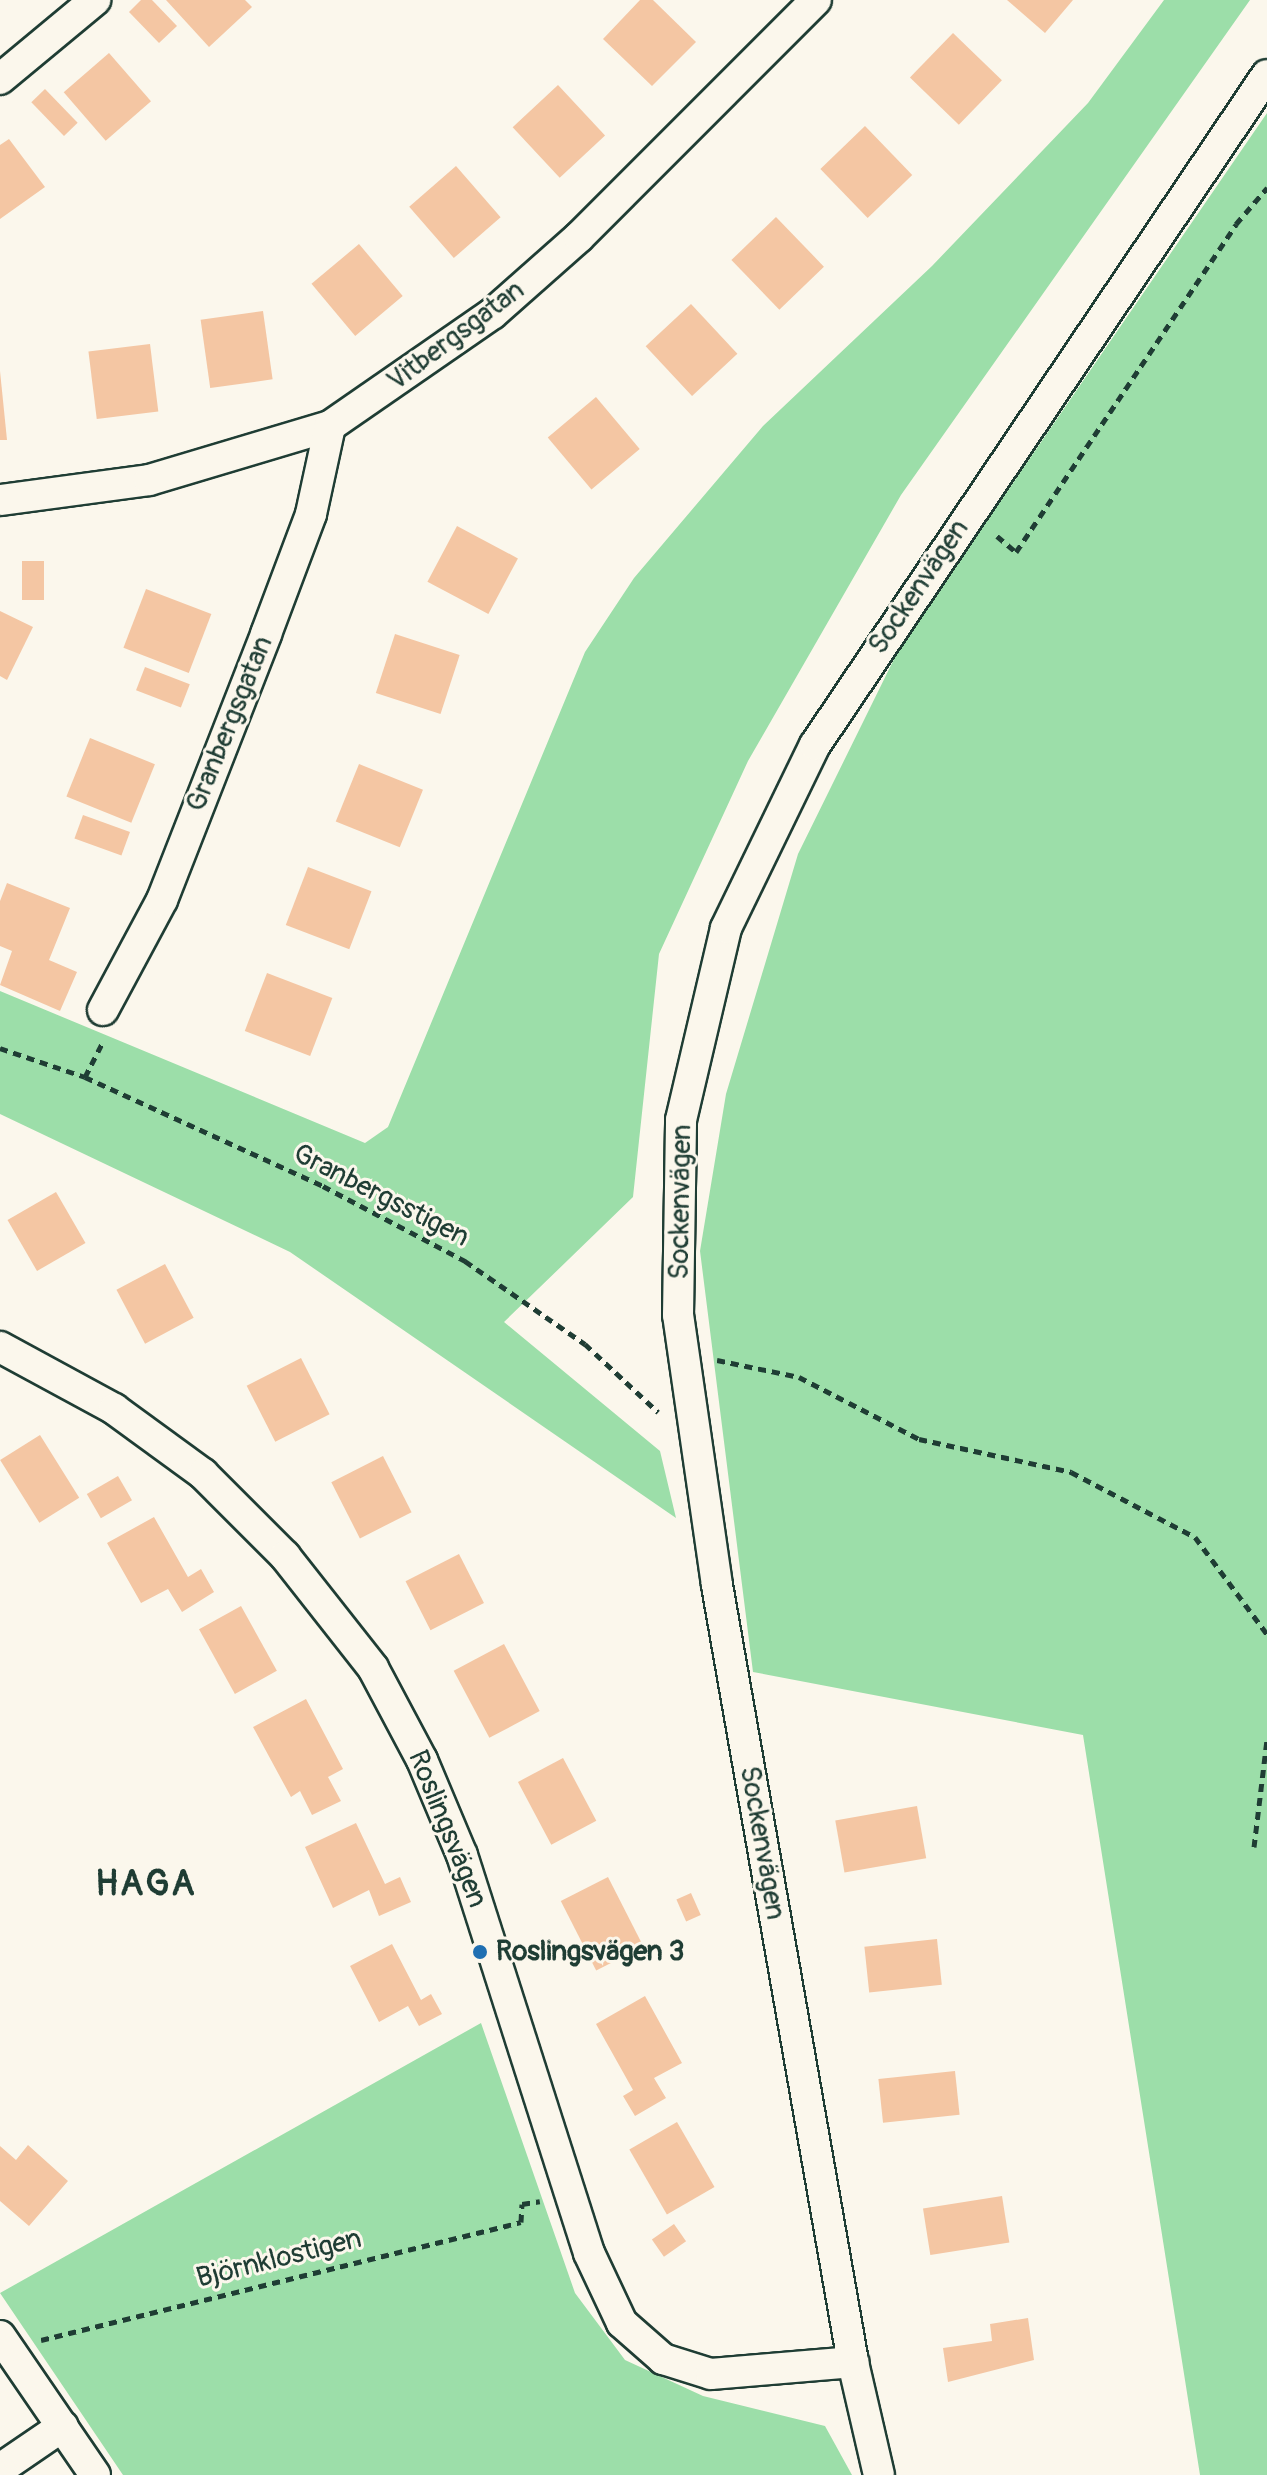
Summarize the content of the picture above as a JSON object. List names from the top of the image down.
{
  "streets": {
    "street": [
      "Vitbergsgatan",
      "Sockenvägen",
      "Granbergsgatan",
      "Roslingsvägen"
    ],
    "path": ["Granbergsstigen", "Björnklostigen"]
  },
  "crossings": [
    ["Vitbergsgatan", "Granbergsgatan"],
    ["Sockenvägen", "Granbergsstigen"],
    ["Sockenvägen", "Roslingsvägen"]
  ],
  "districts": ["HAGA"],
  "places": ["Roslingsvägen 3"]
}
